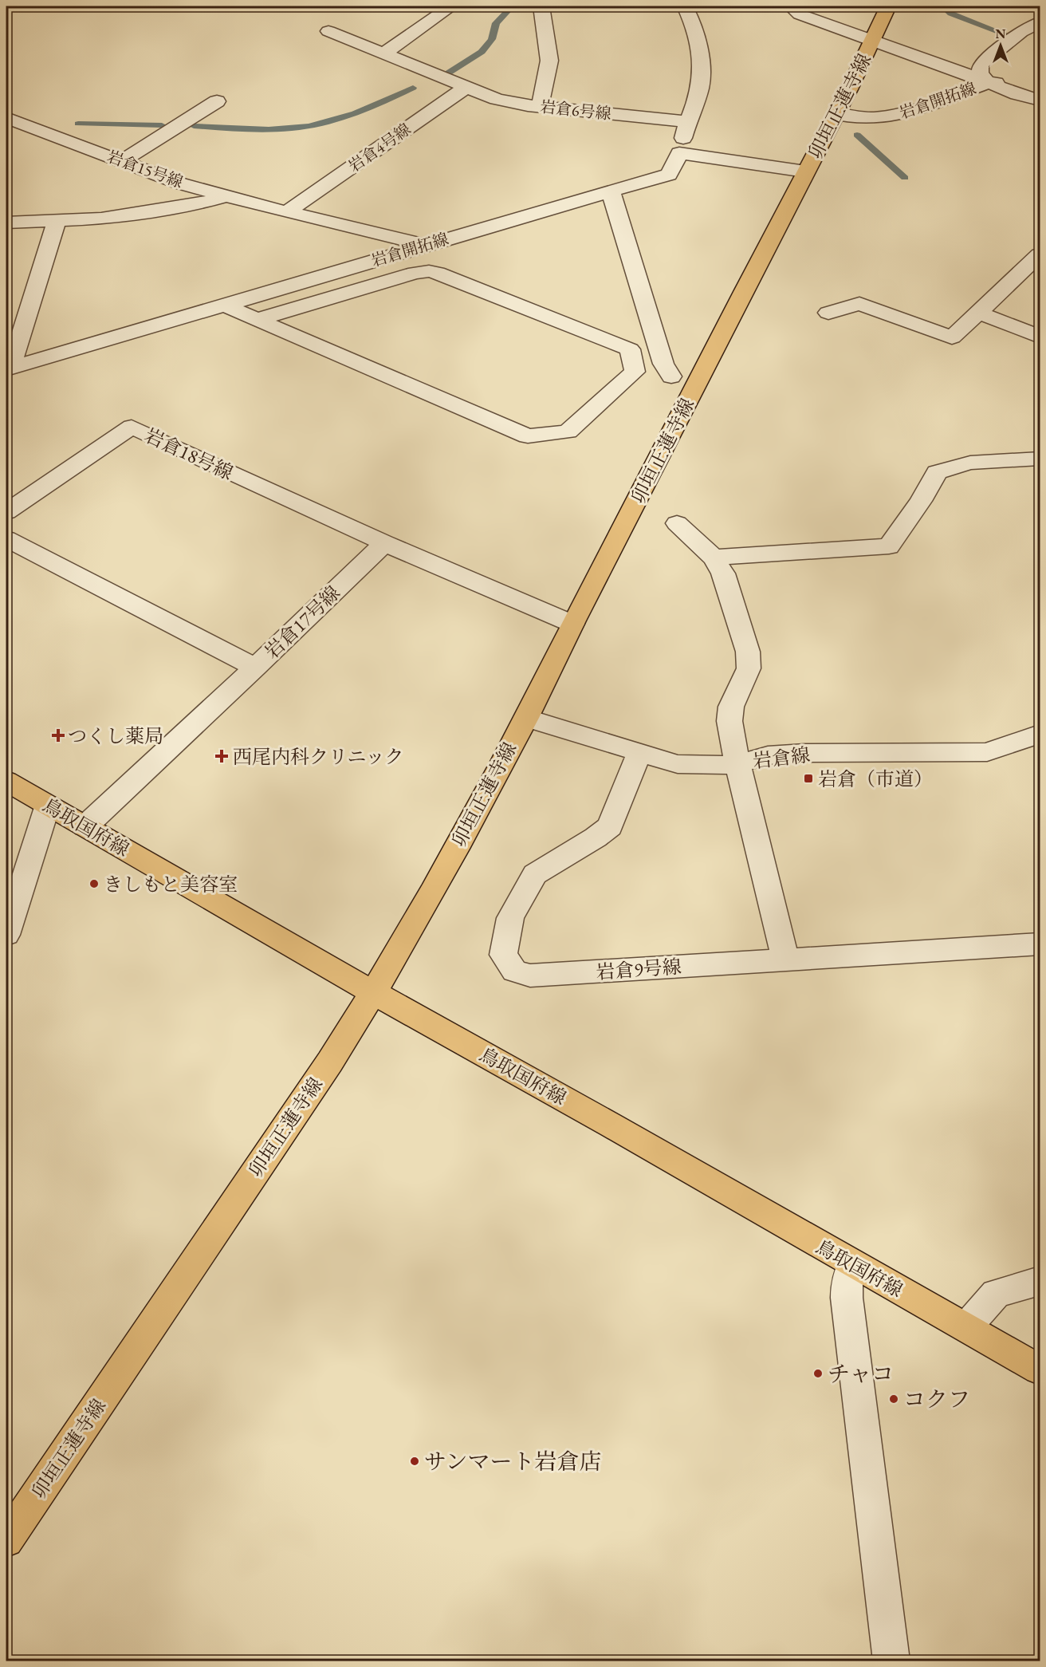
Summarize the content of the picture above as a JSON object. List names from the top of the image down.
{
  "streets": {
    "main road": ["卯垣正蓮寺線", "鳥取国府線"],
    "street": [
      "岩倉開拓線",
      "岩倉6号線",
      "岩倉4号線",
      "岩倉15号線",
      "岩倉18号線",
      "岩倉17号線",
      "岩倉線",
      "岩倉9号線"
    ]
  },
  "crossings": [
    ["岩倉開拓線", "卯垣正蓮寺線"],
    ["岩倉開拓線", "岩倉6号線"],
    ["卯垣正蓮寺線", "岩倉線"],
    ["卯垣正蓮寺線", "鳥取国府線"],
    ["岩倉6号線", "岩倉4号線"],
    ["岩倉4号線", "岩倉15号線"],
    ["岩倉18号線", "岩倉17号線"],
    ["岩倉線", "岩倉9号線"]
  ],
  "places": {
    "health": ["つくし薬局", "西尾内科クリニック"],
    "transit": ["岩倉（市道）"],
    "other": [
      "きしもと美容室",
      "チャコ",
      "コクフ",
      "サンマート岩倉店"
    ]
  },
  "north": "top"
}
